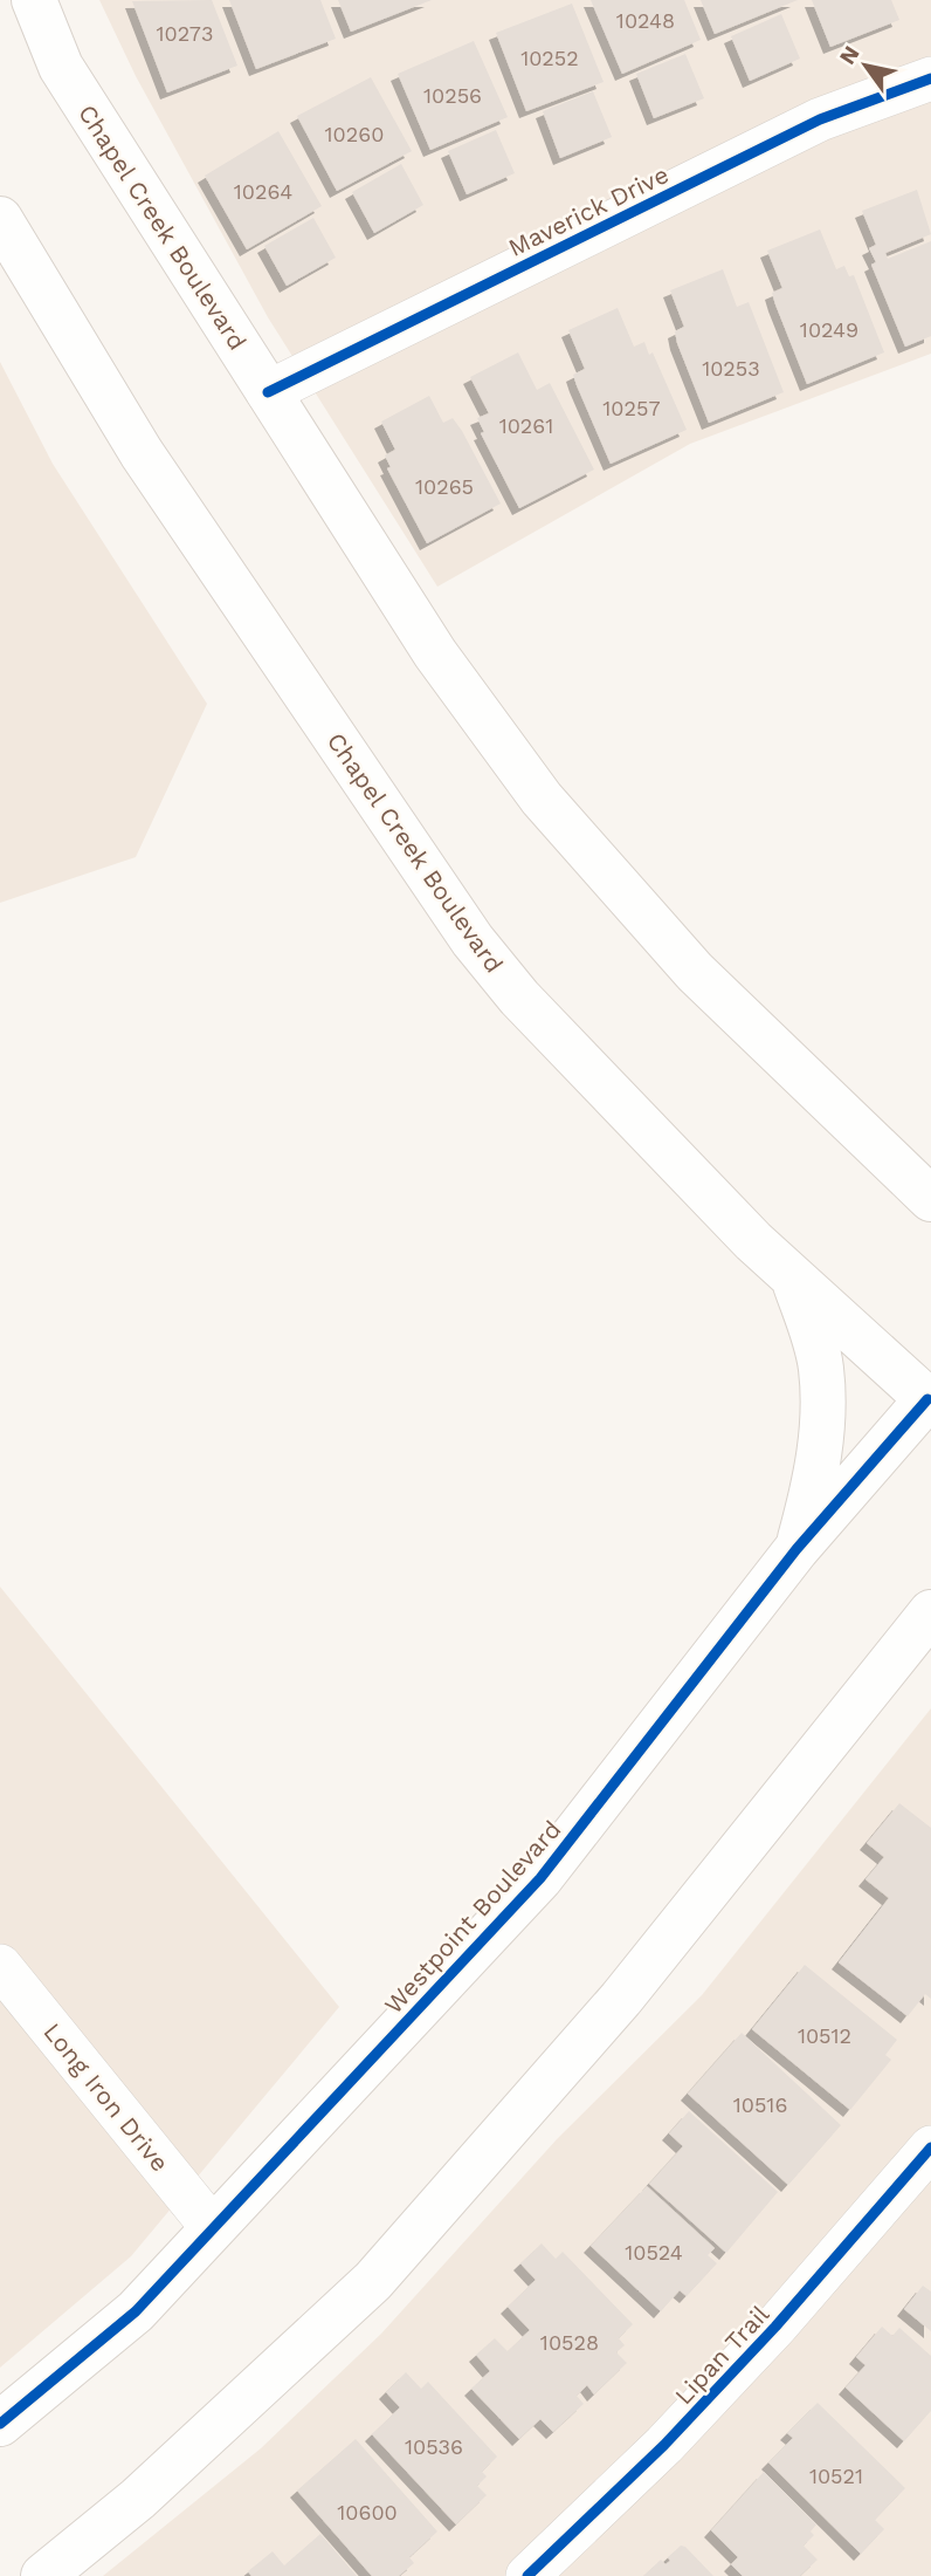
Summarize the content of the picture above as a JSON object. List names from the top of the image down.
{
  "streets": {
    "main road": ["Chapel Creek Boulevard", "Westpoint Boulevard"],
    "street": ["Maverick Drive", "Long Iron Drive", "Lipan Trail"]
  },
  "crossings": [
    ["Maverick Drive", "Chapel Creek Boulevard"],
    ["Chapel Creek Boulevard", "Westpoint Boulevard"],
    ["Westpoint Boulevard", "Long Iron Drive"]
  ],
  "house_numbers": [
    "10248",
    "10273",
    "10252",
    "10256",
    "10260",
    "10264",
    "10249",
    "10253",
    "10257",
    "10261",
    "10265",
    "10512",
    "10516",
    "10524",
    "10528",
    "10536",
    "10521",
    "10600"
  ],
  "north": "top left"
}
